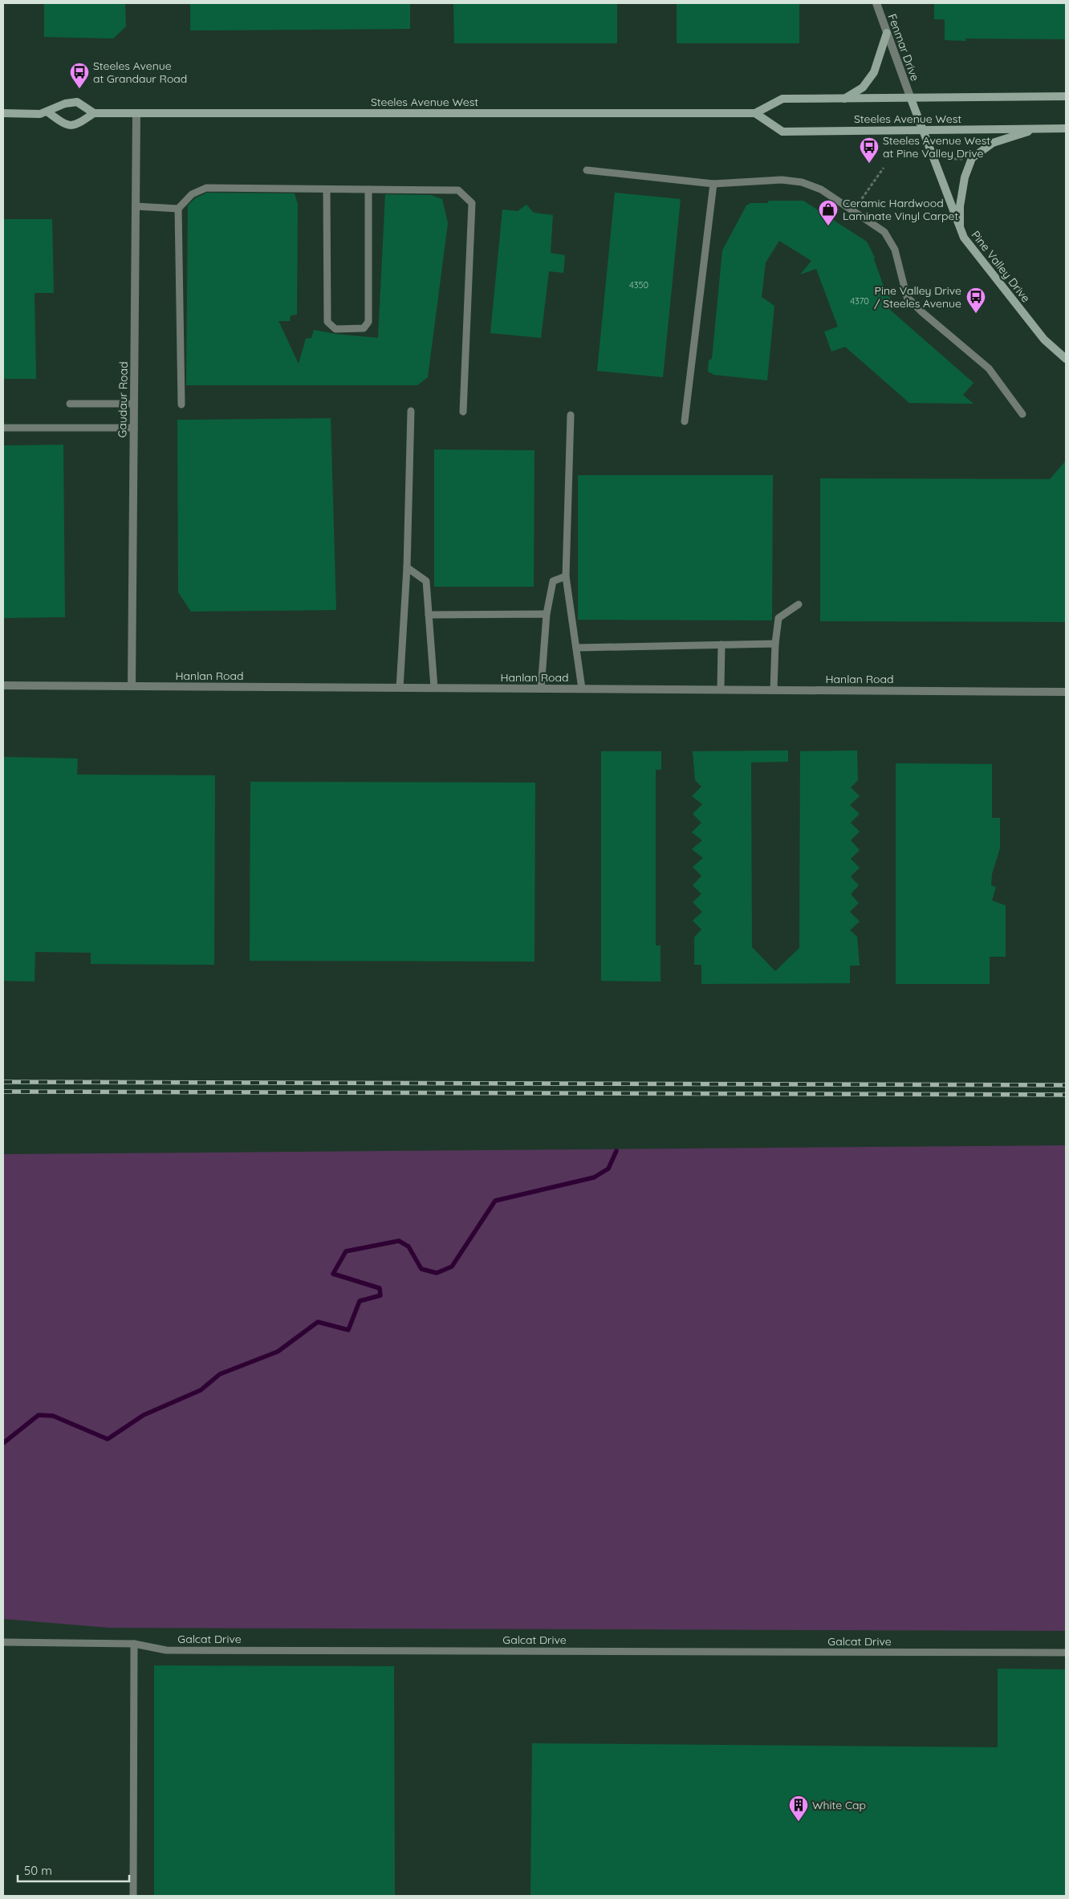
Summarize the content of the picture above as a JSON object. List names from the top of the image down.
{
  "streets": {
    "main road": ["Steeles Avenue West", "Pine Valley Drive"],
    "street": ["Fenmar Drive", "Gaudaur Road", "Hanlan Road"],
    "lane": ["Galcat Drive"]
  },
  "crossings": [
    ["Fenmar Drive", "Steeles Avenue West"],
    ["Fenmar Drive", "Pine Valley Drive"],
    ["Steeles Avenue West", "Pine Valley Drive"],
    ["Steeles Avenue West", "Gaudaur Road"],
    ["Gaudaur Road", "Hanlan Road"]
  ],
  "places": {
    "bus stop": ["Steeles Avenue at Grandaur Road", "Steeles Avenue West at Pine Valley Drive", "Pine Valley Drive / Steeles Avenue"],
    "shop": ["Ceramic Hardwood Laminate Vinyl Carpet"],
    "building": ["White Cap"]
  },
  "house_numbers": ["4350", "4370"],
  "scale_bar": "50 m"
}
